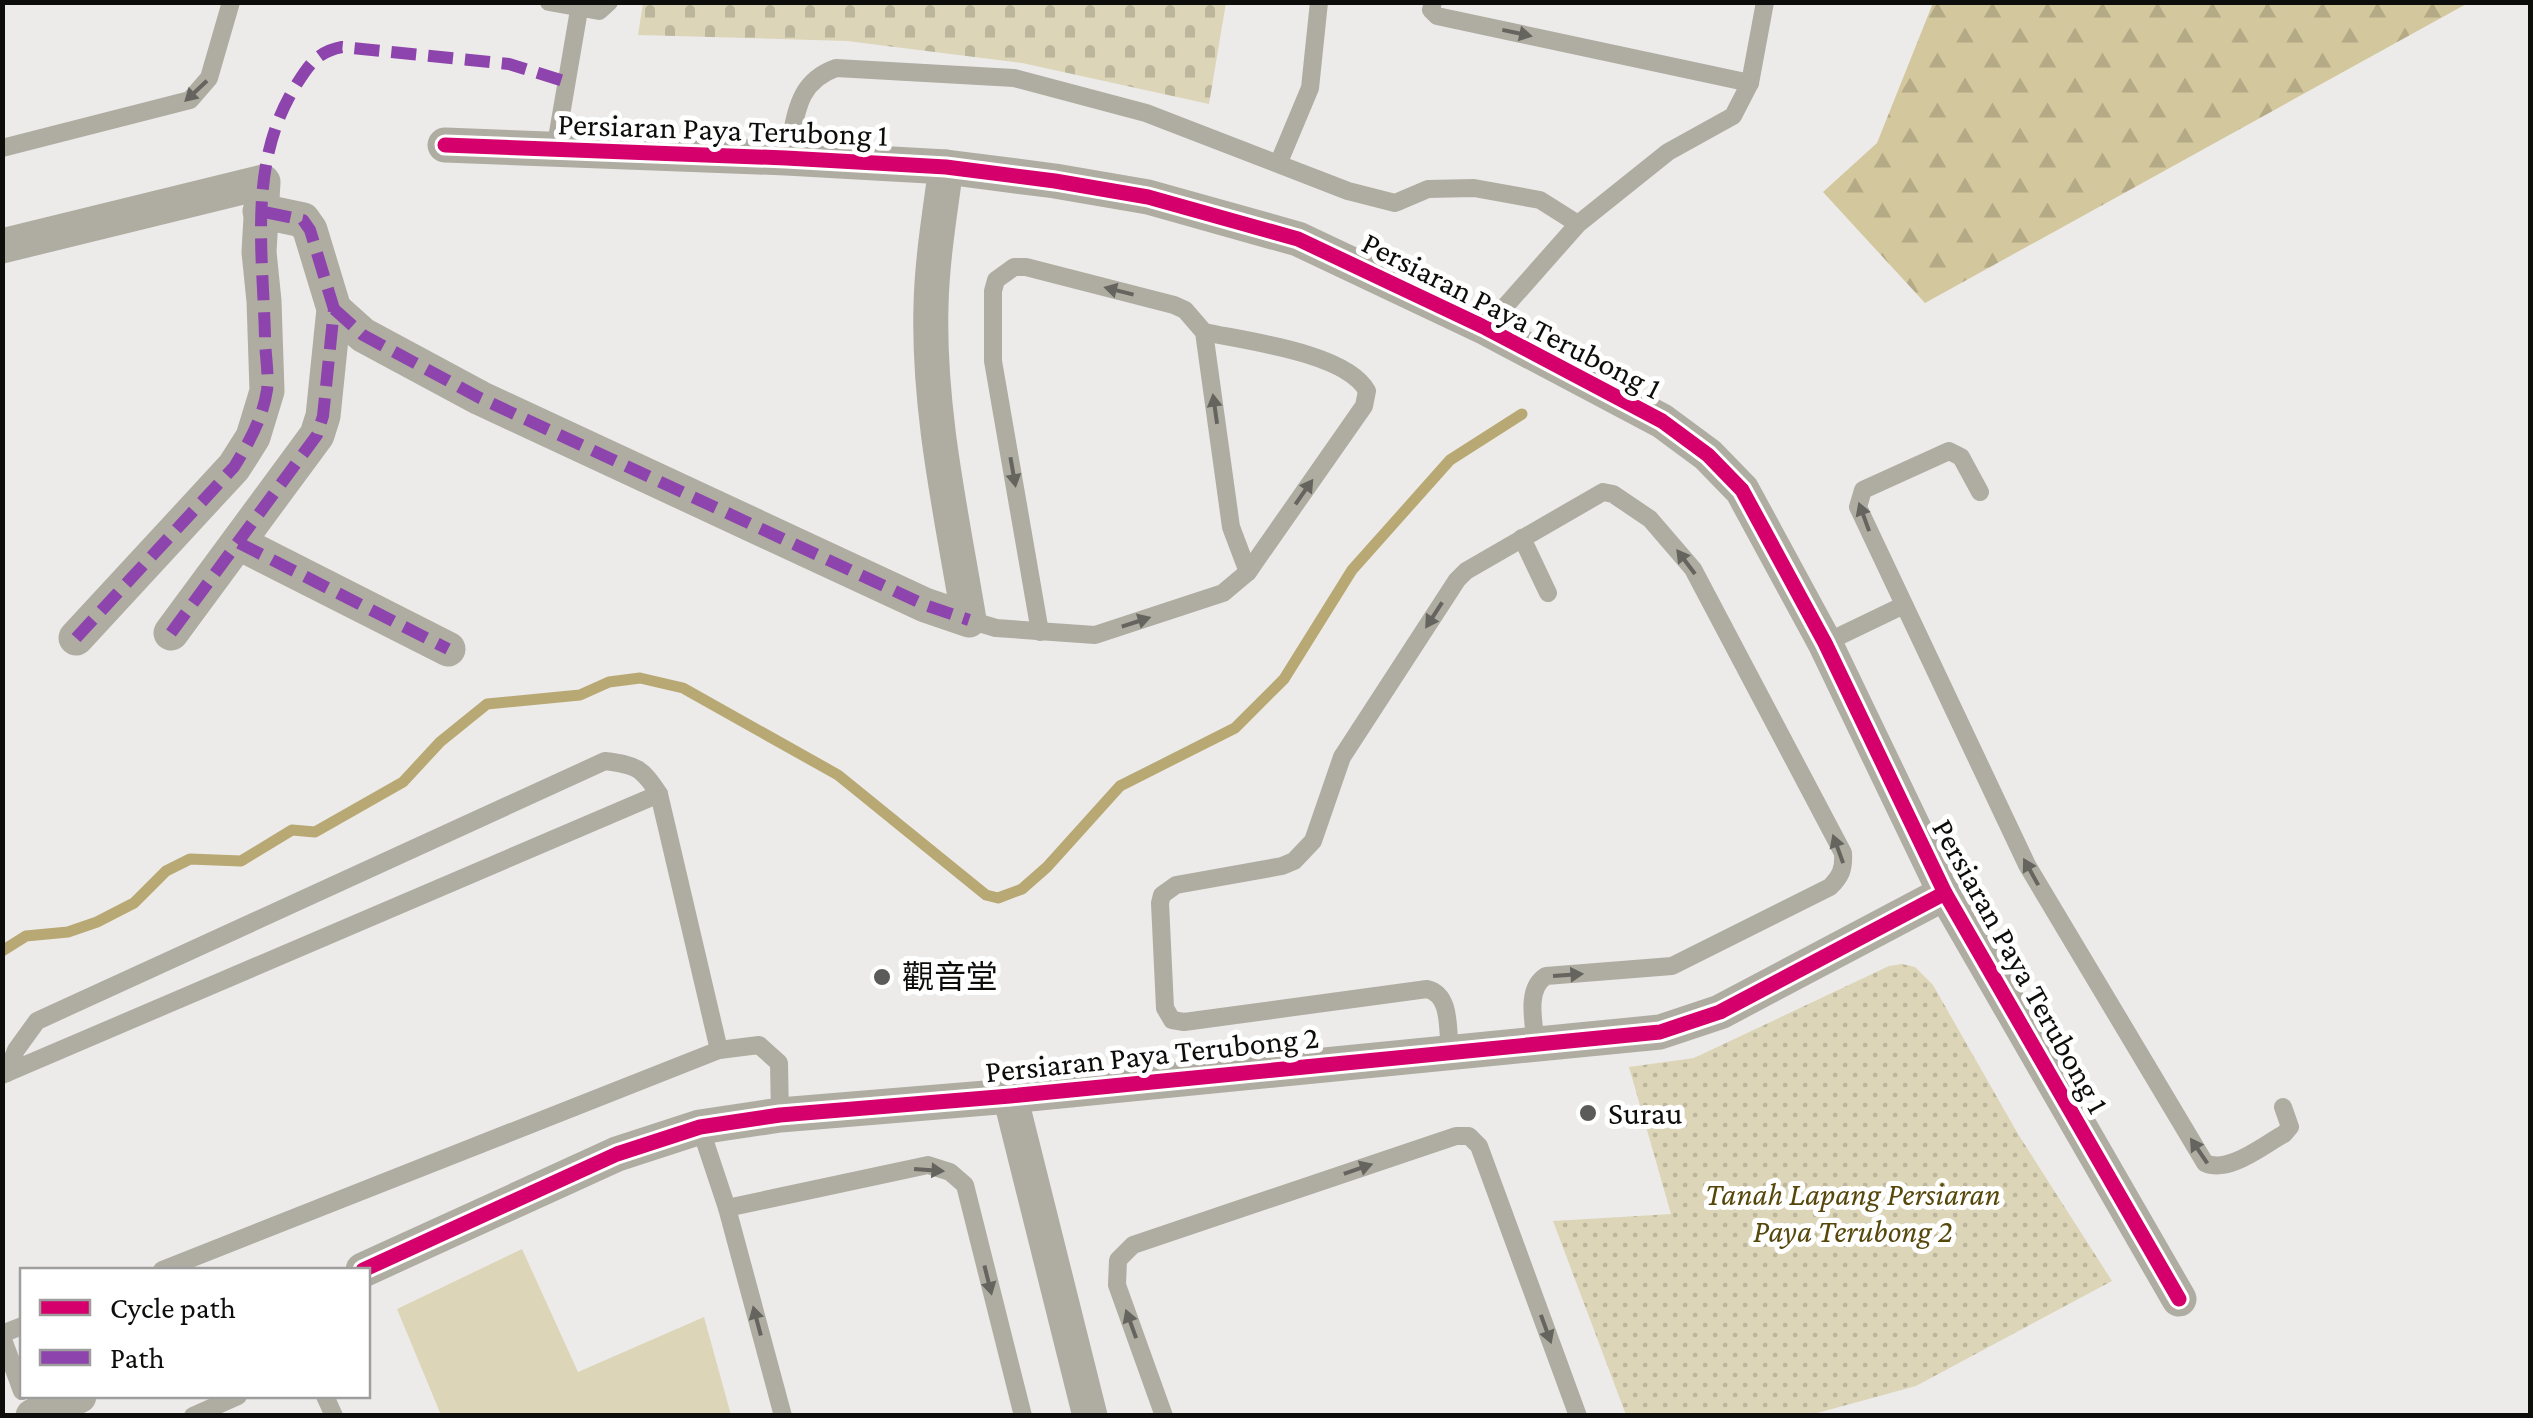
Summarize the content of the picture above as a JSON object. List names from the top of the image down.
{
  "streets": {
    "street": ["Persiaran Paya Terubong 1", "Persiaran Paya Terubong 2"]
  },
  "crossings": [
    ["Persiaran Paya Terubong 1", "Persiaran Paya Terubong 2"]
  ],
  "parks": ["Tanah Lapang Persiaran Paya Terubong 2"],
  "places": ["觀音堂", "Surau"],
  "legend": ["Cycle path", "Path"]
}
